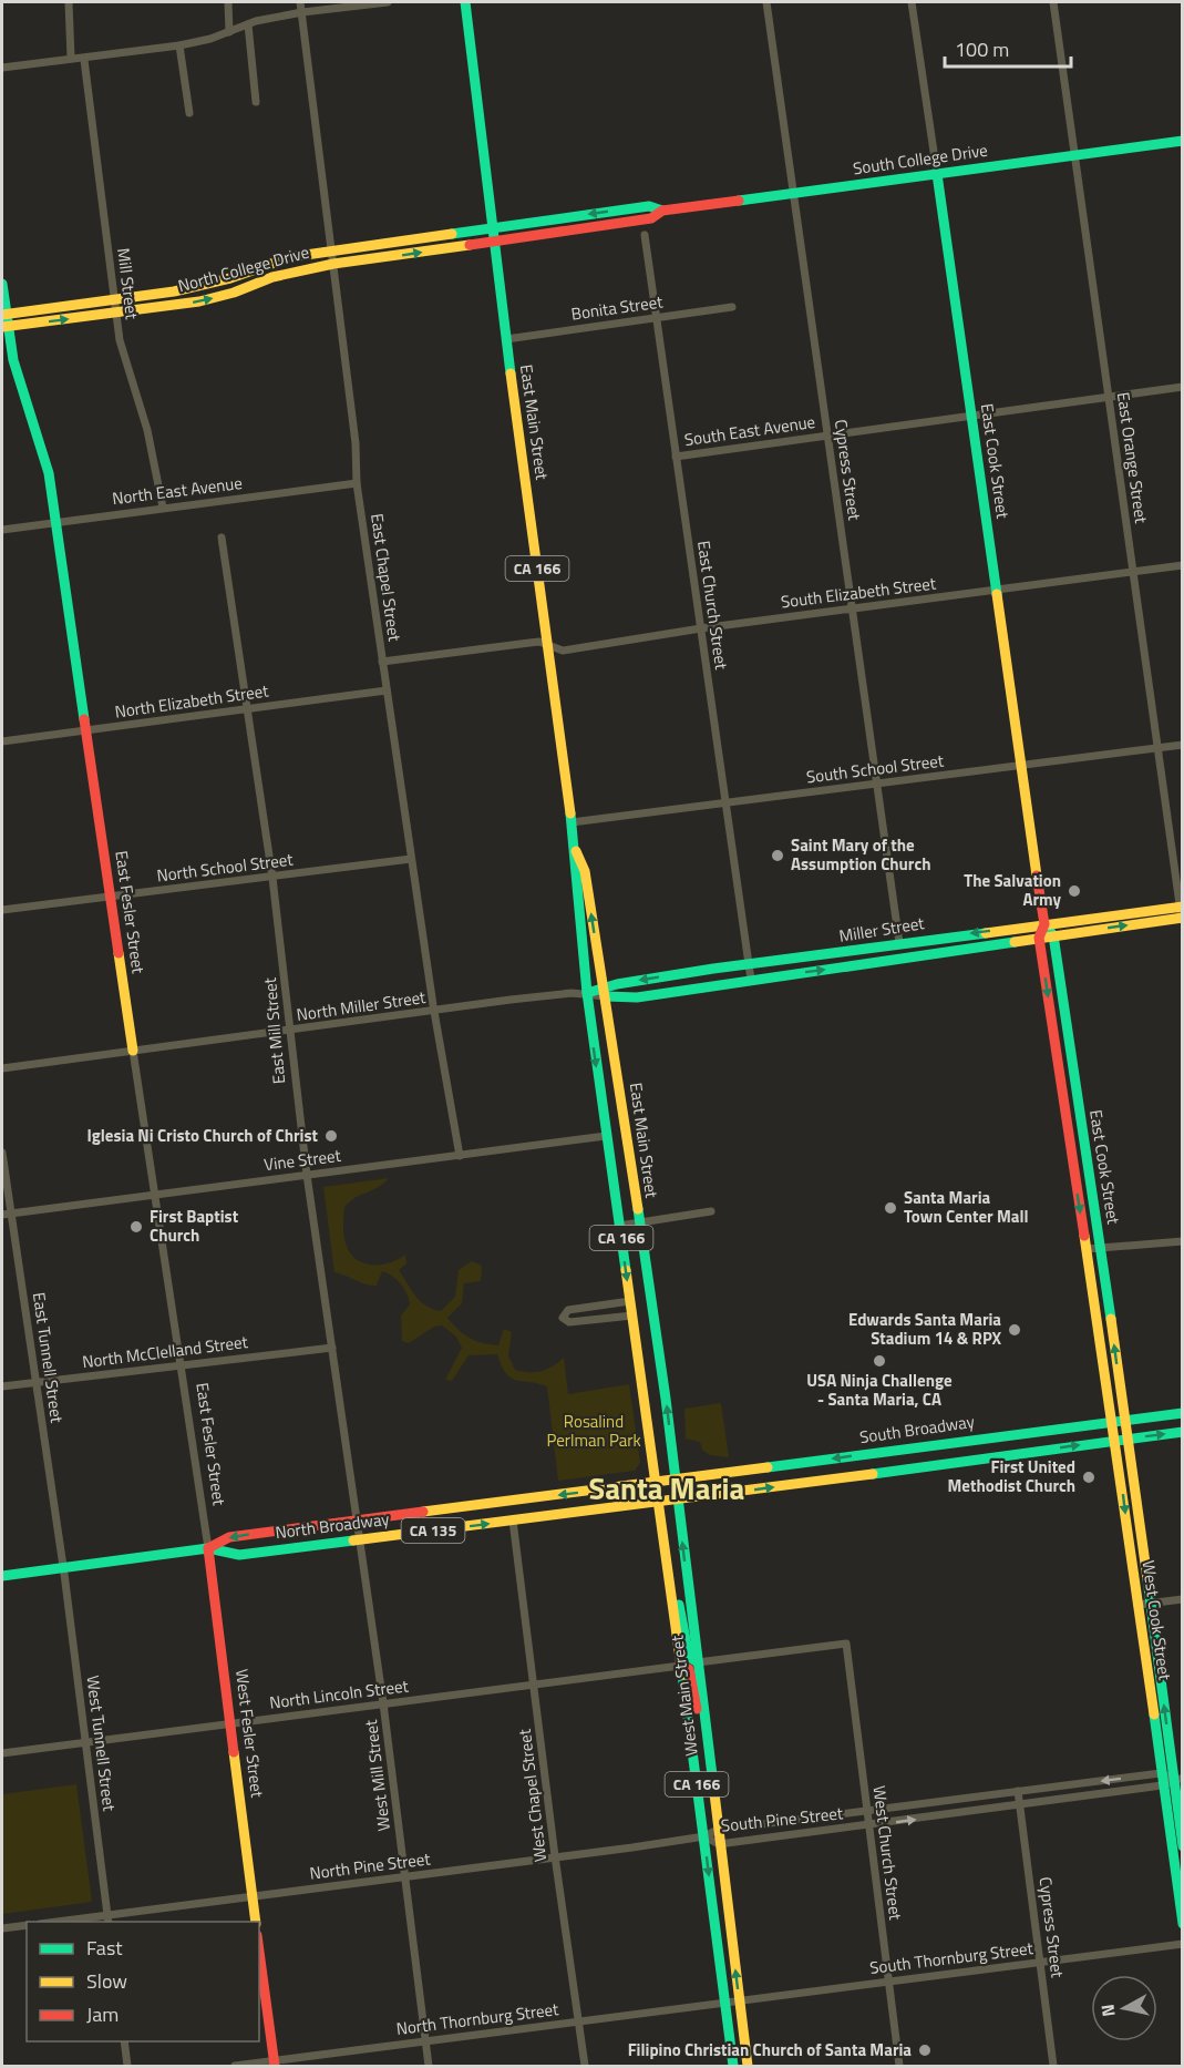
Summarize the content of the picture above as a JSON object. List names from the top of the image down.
{
  "streets": {
    "street": [
      "South College Drive",
      "North College Drive",
      "Mill Street",
      "Bonita Street",
      "East Main Street",
      "South East Avenue",
      "East Orange Street",
      "East Cook Street",
      "Cypress Street",
      "North East Avenue",
      "CA 166",
      "East Chapel Street",
      "South Elizabeth Street",
      "East Church Street",
      "North Elizabeth Street",
      "South School Street",
      "North School Street",
      "East Fesler Street",
      "Miller Street",
      "North Miller Street",
      "East Mill Street",
      "Vine Street",
      "North McClelland Street",
      "East Tunnell Street",
      "South Broadway",
      "North Broadway",
      "CA 135",
      "West Cook Street",
      "North Lincoln Street",
      "West Main Street",
      "West Fesler Street",
      "West Tunnell Street",
      "West Mill Street",
      "West Chapel Street",
      "South Pine Street",
      "West Church Street",
      "North Pine Street",
      "South Thornburg Street",
      "North Thornburg Street"
    ]
  },
  "crossings": [
    ["South College Drive", "North College Drive"],
    ["South College Drive", "East Main Street"],
    ["South College Drive", "East Orange Street"],
    ["South College Drive", "East Cook Street"],
    ["South College Drive", "Cypress Street"],
    ["North College Drive", "Mill Street"],
    ["North College Drive", "East Main Street"],
    ["North College Drive", "East Chapel Street"],
    ["North College Drive", "East Fesler Street"],
    ["Mill Street", "North East Avenue"],
    ["Bonita Street", "East Main Street"],
    ["Bonita Street", "East Church Street"],
    ["East Main Street", "South Elizabeth Street"],
    ["East Main Street", "South School Street"],
    ["East Main Street", "Miller Street"],
    ["East Main Street", "North Miller Street"],
    ["East Main Street", "Vine Street"],
    ["East Main Street", "South Broadway"],
    ["East Main Street", "North Broadway"],
    ["East Main Street", "West Main Street"],
    ["South East Avenue", "East Orange Street"],
    ["South East Avenue", "East Cook Street"],
    ["South East Avenue", "Cypress Street"],
    ["South East Avenue", "East Church Street"],
    ["East Orange Street", "South Elizabeth Street"],
    ["East Orange Street", "South School Street"],
    ["East Orange Street", "Miller Street"],
    ["East Cook Street", "South Elizabeth Street"],
    ["East Cook Street", "South School Street"],
    ["East Cook Street", "Miller Street"],
    ["East Cook Street", "South Broadway"],
    ["East Cook Street", "CA 135"],
    ["East Cook Street", "West Cook Street"],
    ["Cypress Street", "South Elizabeth Street"],
    ["Cypress Street", "South School Street"],
    ["Cypress Street", "Miller Street"],
    ["Cypress Street", "South Pine Street"],
    ["Cypress Street", "South Thornburg Street"],
    ["North East Avenue", "East Chapel Street"],
    ["North East Avenue", "East Fesler Street"],
    ["East Chapel Street", "North Elizabeth Street"],
    ["East Chapel Street", "North School Street"],
    ["East Chapel Street", "North Miller Street"],
    ["East Chapel Street", "Vine Street"],
    ["South Elizabeth Street", "East Church Street"],
    ["East Church Street", "South School Street"],
    ["East Church Street", "Miller Street"],
    ["North Elizabeth Street", "East Fesler Street"],
    ["North Elizabeth Street", "East Mill Street"],
    ["North School Street", "East Fesler Street"],
    ["North School Street", "East Mill Street"],
    ["East Fesler Street", "North Miller Street"],
    ["East Fesler Street", "Vine Street"],
    ["East Fesler Street", "North McClelland Street"],
    ["East Fesler Street", "North Broadway"],
    ["East Fesler Street", "West Fesler Street"],
    ["Miller Street", "North Miller Street"],
    ["North Miller Street", "East Mill Street"],
    ["East Mill Street", "Vine Street"],
    ["East Mill Street", "North McClelland Street"],
    ["East Mill Street", "North Broadway"],
    ["East Mill Street", "West Mill Street"],
    ["Vine Street", "East Tunnell Street"],
    ["North McClelland Street", "East Tunnell Street"],
    ["East Tunnell Street", "North Broadway"],
    ["East Tunnell Street", "West Tunnell Street"],
    ["South Broadway", "North Broadway"],
    ["South Broadway", "West Cook Street"],
    ["South Broadway", "West Main Street"],
    ["North Broadway", "CA 135"],
    ["North Broadway", "West Main Street"],
    ["North Broadway", "West Fesler Street"],
    ["North Broadway", "West Tunnell Street"],
    ["North Broadway", "West Mill Street"],
    ["North Broadway", "West Chapel Street"],
    ["CA 135", "West Cook Street"],
    ["CA 135", "West Main Street"],
    ["West Cook Street", "South Pine Street"],
    ["North Lincoln Street", "West Main Street"],
    ["North Lincoln Street", "West Fesler Street"],
    ["North Lincoln Street", "West Tunnell Street"],
    ["North Lincoln Street", "West Mill Street"],
    ["North Lincoln Street", "West Chapel Street"],
    ["West Main Street", "South Pine Street"],
    ["West Main Street", "West Church Street"],
    ["West Main Street", "North Pine Street"],
    ["West Main Street", "South Thornburg Street"],
    ["West Main Street", "North Thornburg Street"],
    ["West Fesler Street", "North Pine Street"],
    ["West Tunnell Street", "North Pine Street"],
    ["West Mill Street", "North Pine Street"],
    ["West Mill Street", "North Thornburg Street"],
    ["West Chapel Street", "North Pine Street"],
    ["West Chapel Street", "North Thornburg Street"],
    ["South Pine Street", "West Church Street"],
    ["South Pine Street", "North Pine Street"],
    ["West Church Street", "South Thornburg Street"],
    ["South Thornburg Street", "North Thornburg Street"]
  ],
  "districts": ["Santa Maria"],
  "parks": ["Rosalind Perlman Park"],
  "places": [
    "Saint Mary of the Assumption Church",
    "The Salvation Army",
    "Iglesia Ni Cristo Church of Christ",
    "Santa Maria Town Center Mall",
    "First Baptist Church",
    "Edwards Santa Maria Stadium 14 & RPX",
    "USA Ninja Challenge - Santa Maria, CA",
    "First United Methodist Church",
    "Filipino Christian Church of Santa Maria"
  ],
  "legend": ["Fast", "Slow", "Jam"],
  "scale_bar": "100 m",
  "north": "left"
}
